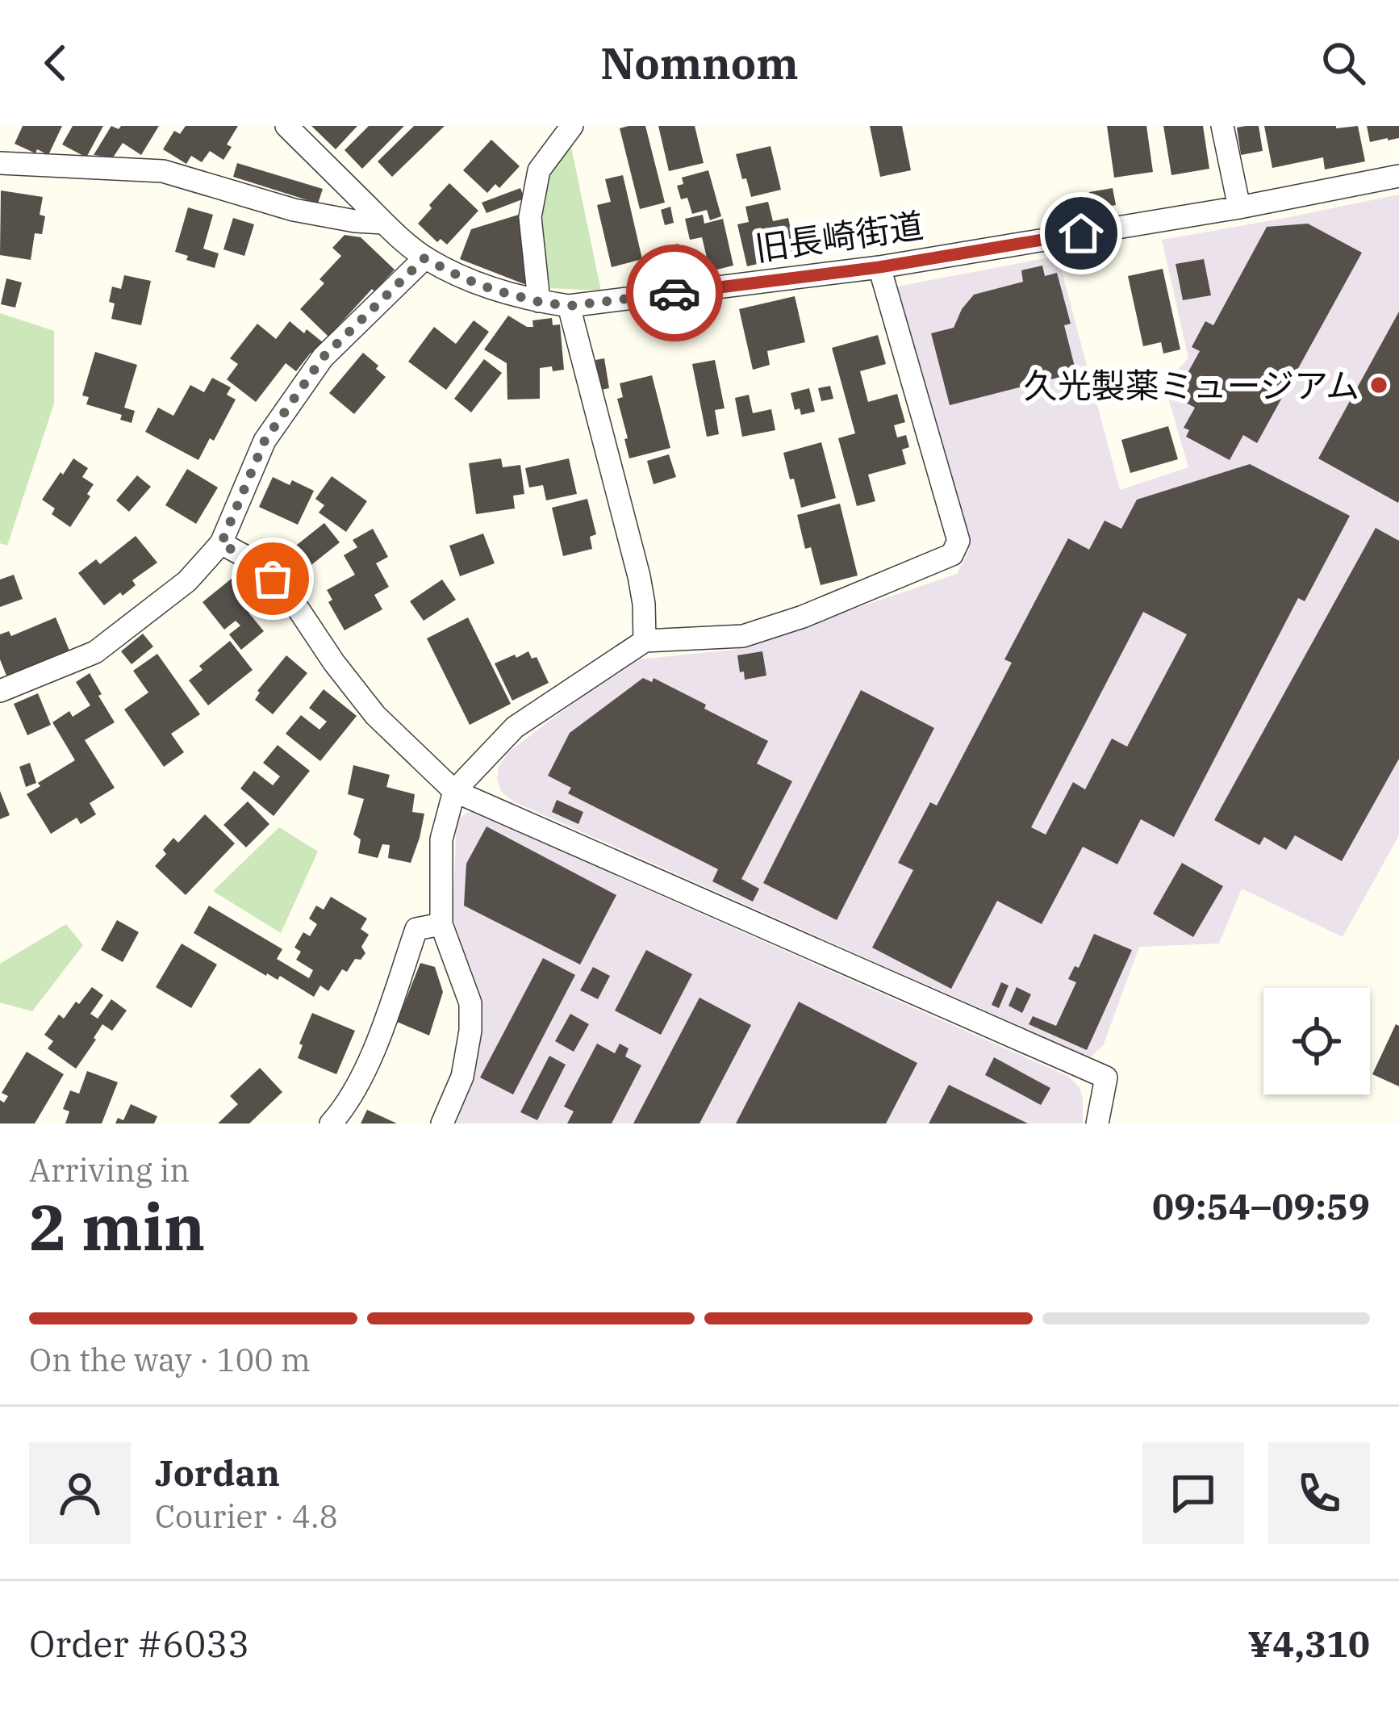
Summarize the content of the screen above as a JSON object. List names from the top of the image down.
{
  "streets": {
    "street": ["旧長崎街道"]
  },
  "places": ["久光製薬ミュージアム"],
  "page": {
    "header": "Nomnom",
    "heading": ["2 min", "Arriving in", "09:54–09:59"],
    "panel": [
      "Jordan",
      "Courier · 4.8",
      "Order #6033",
      "¥4,310"
    ],
    "bar": "On the way · 100 m"
  }
}
